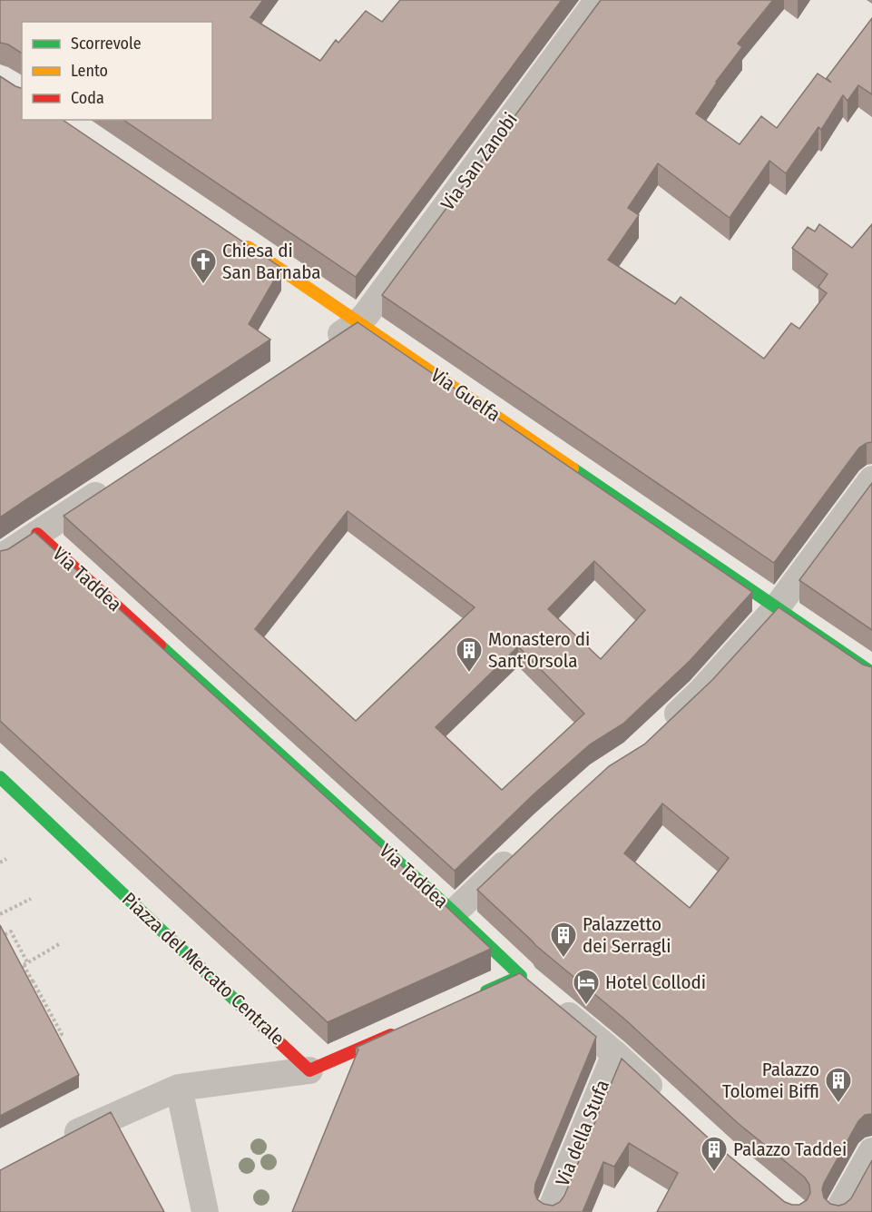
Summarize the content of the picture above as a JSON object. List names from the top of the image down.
{
  "streets": {
    "street": [
      "Via San Zanobi",
      "Via Guelfa",
      "Via Taddea",
      "Piazza del Mercato Centrale",
      "Via della Stufa"
    ]
  },
  "crossings": [
    ["Via San Zanobi", "Via Guelfa"],
    ["Via Taddea", "Via della Stufa"]
  ],
  "places": {
    "church": ["Chiesa di San Barnaba"],
    "building": [
      "Monastero di Sant'Orsola",
      "Palazzetto dei Serragli",
      "Palazzo Tolomei Biffi",
      "Palazzo Taddei"
    ],
    "hotel": ["Hotel Collodi"]
  },
  "legend": ["Scorrevole", "Lento", "Coda"]
}
